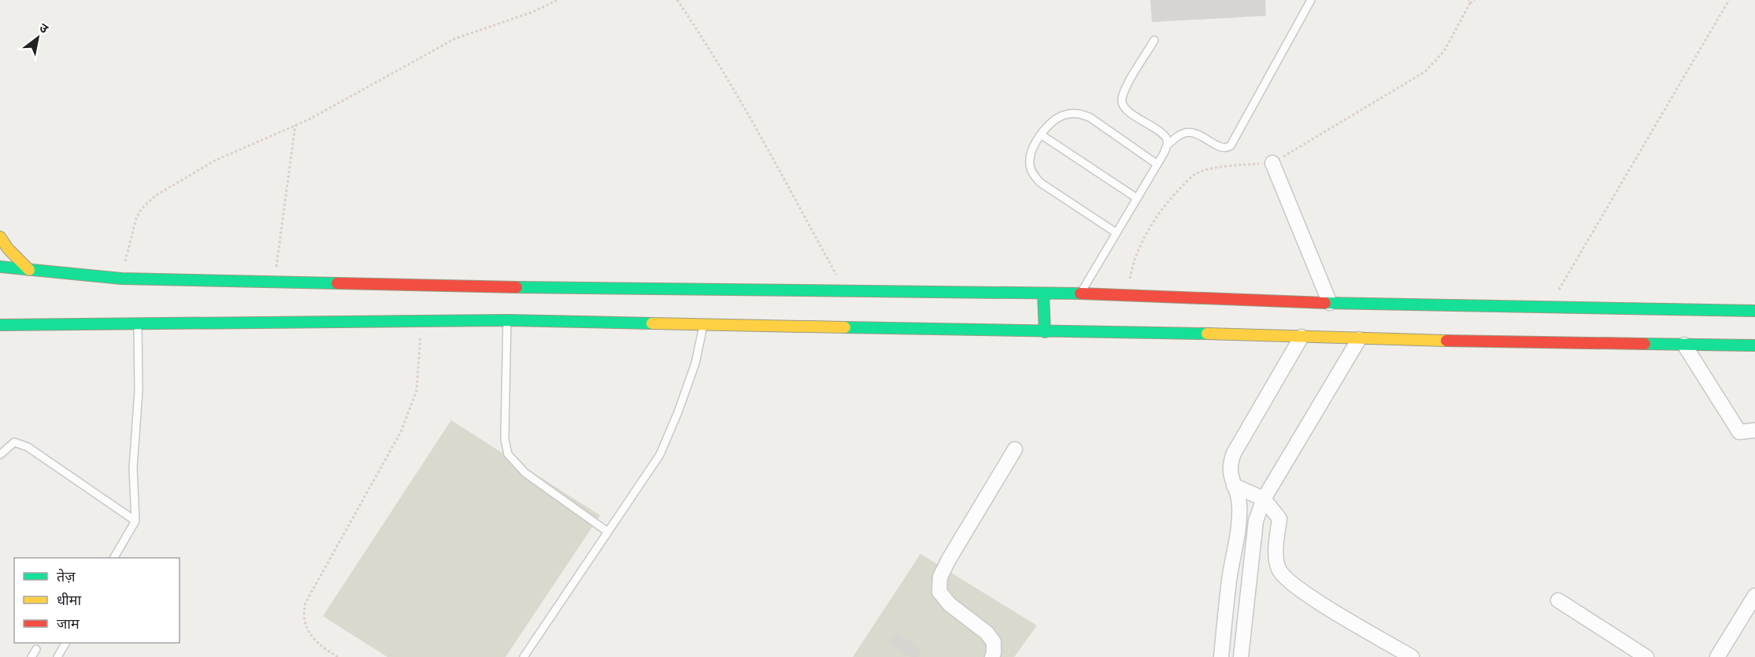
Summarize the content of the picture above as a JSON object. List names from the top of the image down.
{
  "legend": ["तेज़", "धीमा", "जाम"],
  "north": "top right"
}
